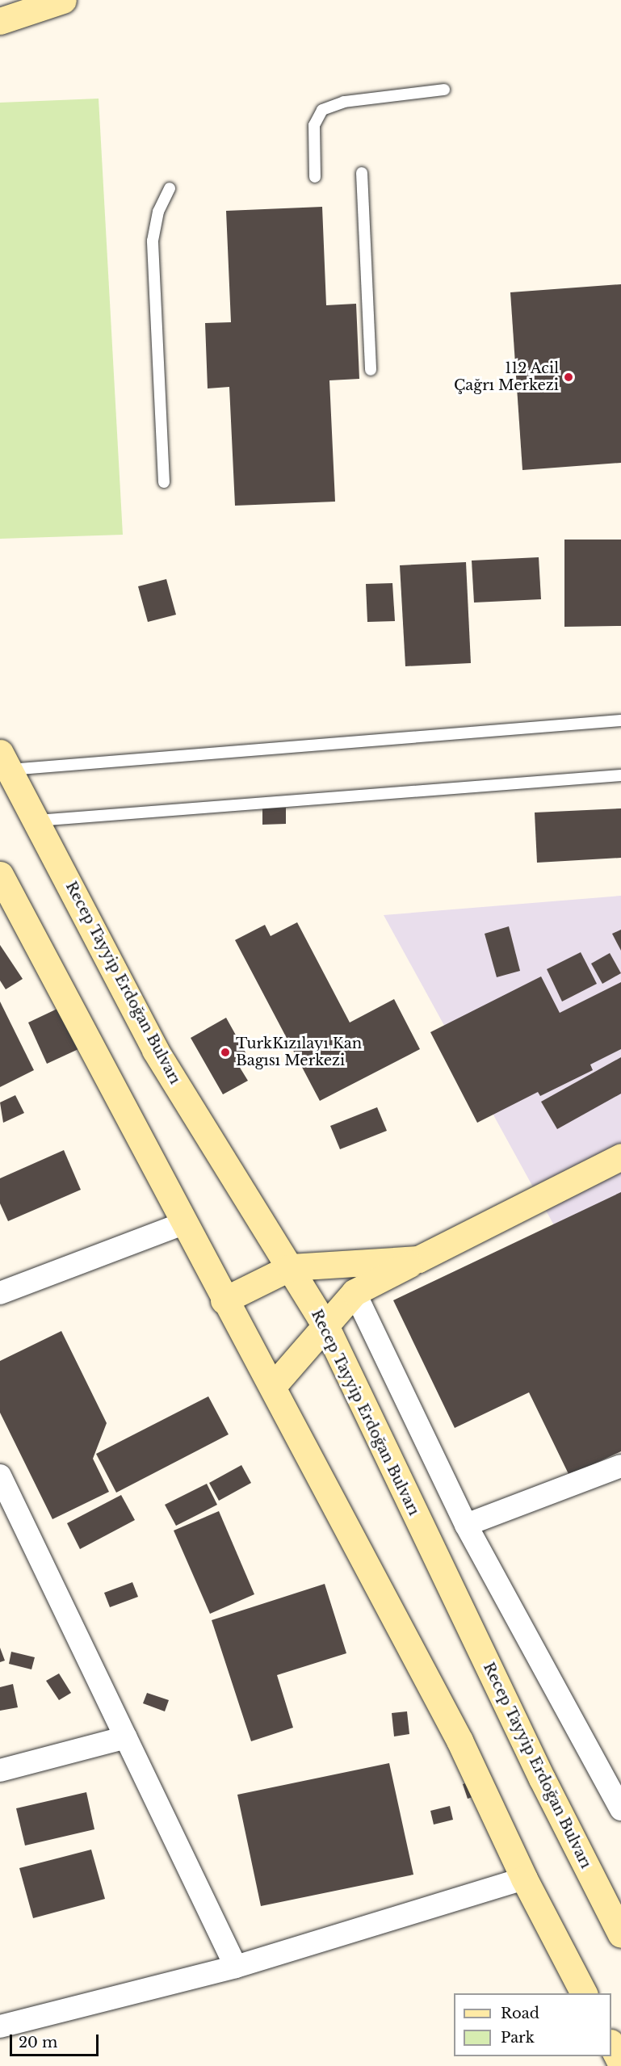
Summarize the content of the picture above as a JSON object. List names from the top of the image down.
{
  "streets": {
    "main road": ["Recep Tayyip Erdoğan Bulvarı"]
  },
  "places": ["112 Acil Çağrı Merkezi", "TurkKızılayı Kan Bagısı Merkezi"],
  "legend": ["Road", "Park"],
  "scale_bar": "20 m"
}
